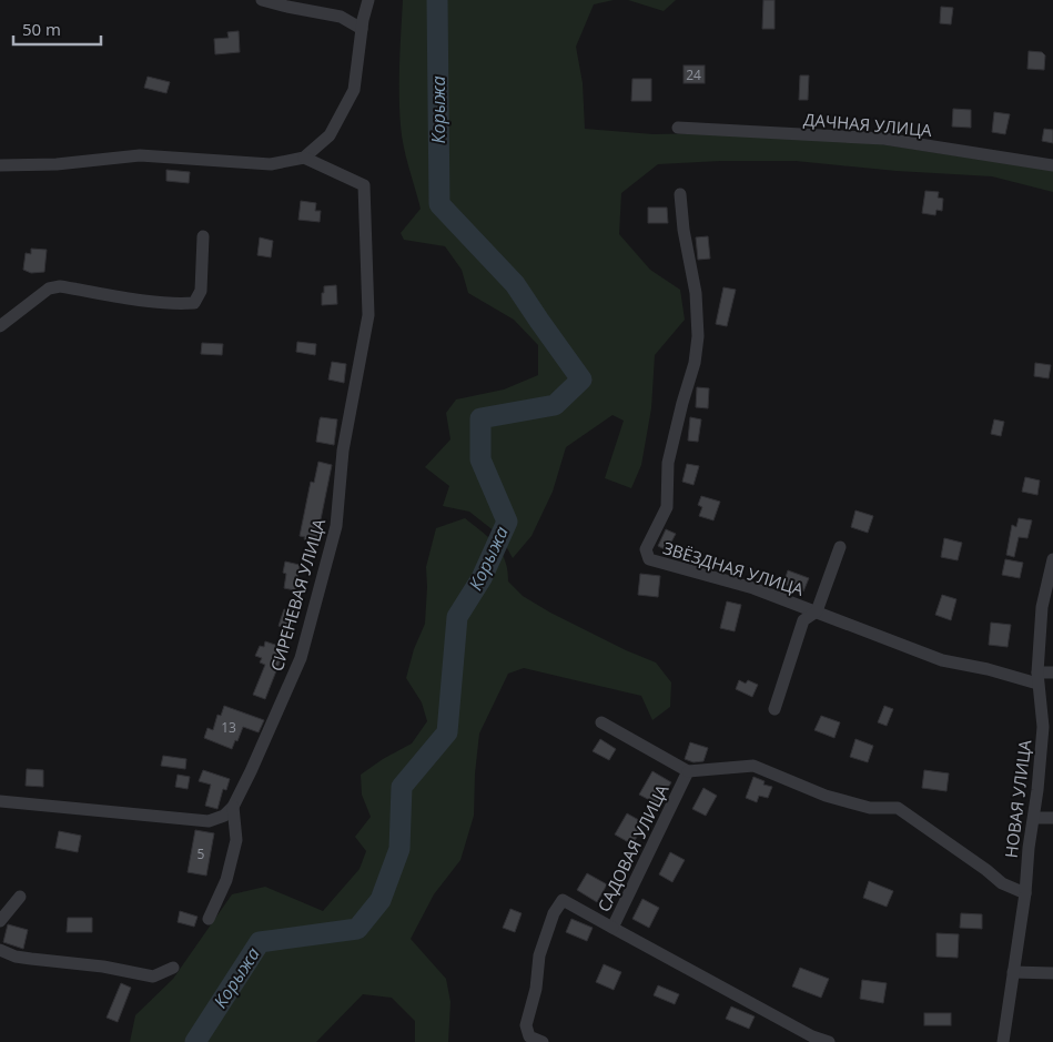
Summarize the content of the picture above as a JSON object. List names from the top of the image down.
{
  "streets": {
    "street": [
      "ДАЧНАЯ УЛИЦА",
      "ЗВЁЗДНАЯ УЛИЦА",
      "СИРЕНЕВАЯ УЛИЦА",
      "НОВАЯ УЛИЦА",
      "САДОВАЯ УЛИЦА"
    ]
  },
  "crossings": [
    ["ЗВЁЗДНАЯ УЛИЦА", "НОВАЯ УЛИЦА"]
  ],
  "water": ["Корыжа"],
  "house_numbers": ["24", "13", "5"],
  "scale_bar": "50 m"
}
